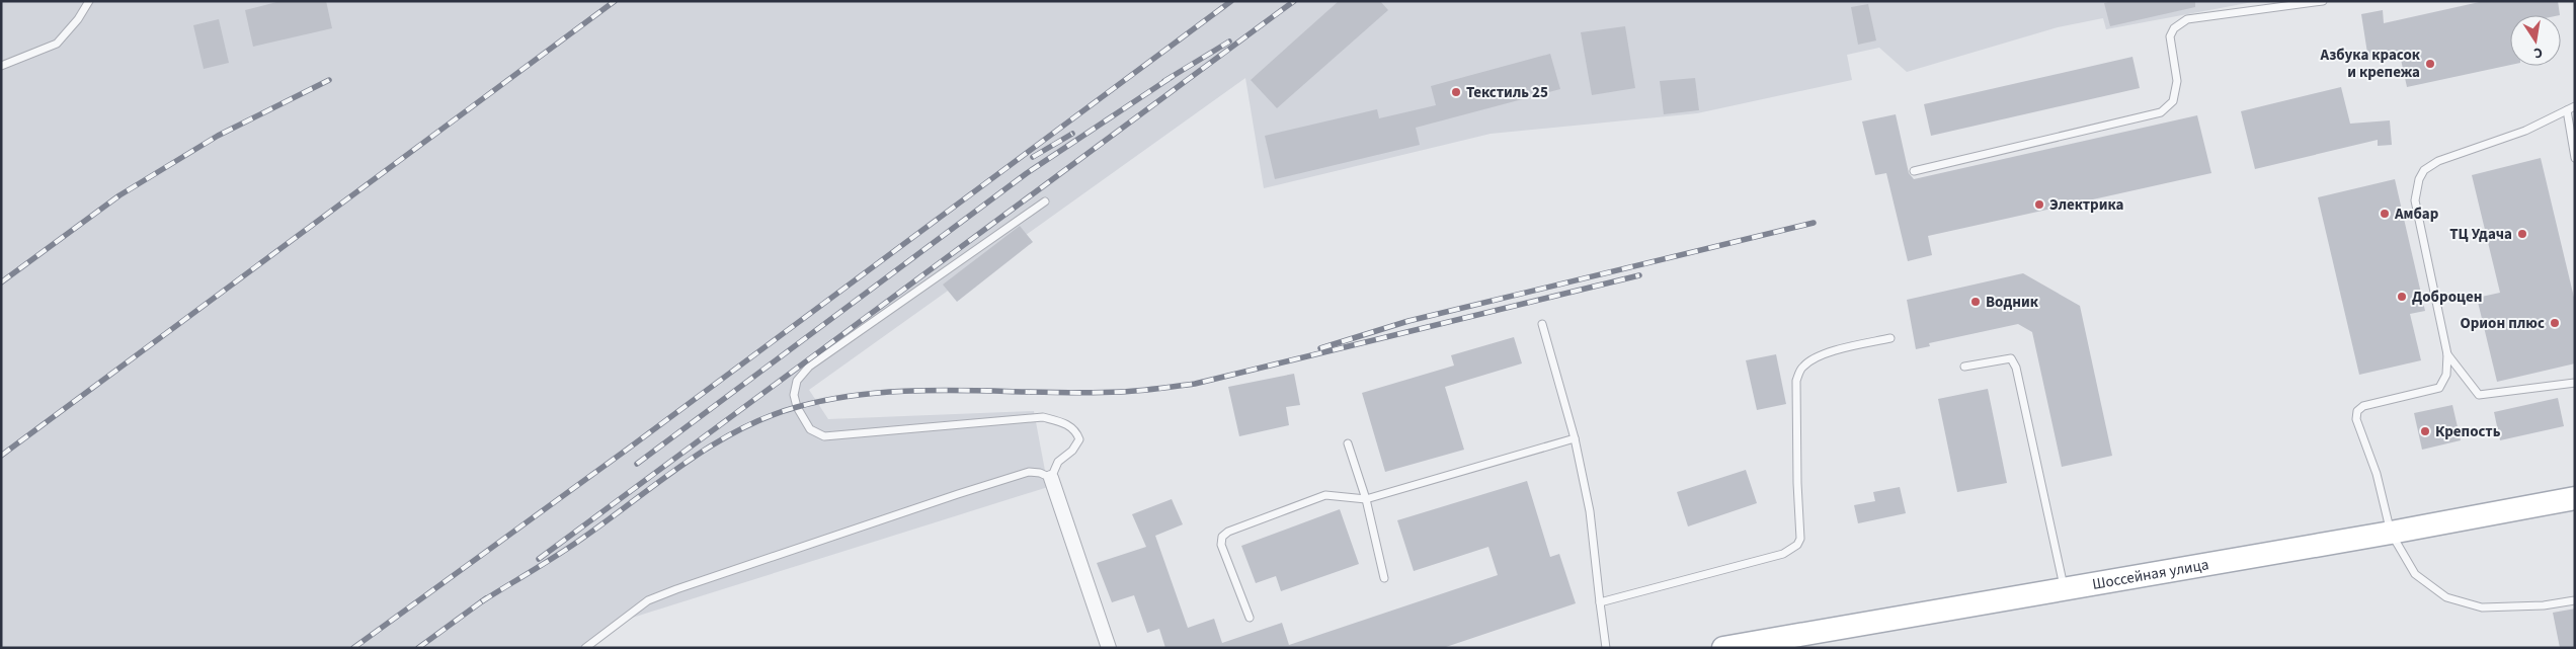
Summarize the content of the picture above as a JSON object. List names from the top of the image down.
{
  "streets": {
    "main road": ["Шоссейная улица"]
  },
  "places": [
    "Азбука красок и крепежа",
    "Текстиль 25",
    "Электрика",
    "Амбар",
    "ТЦ Удача",
    "Доброцен",
    "Водник",
    "Орион плюс",
    "Крепость"
  ],
  "north": "bottom"
}
